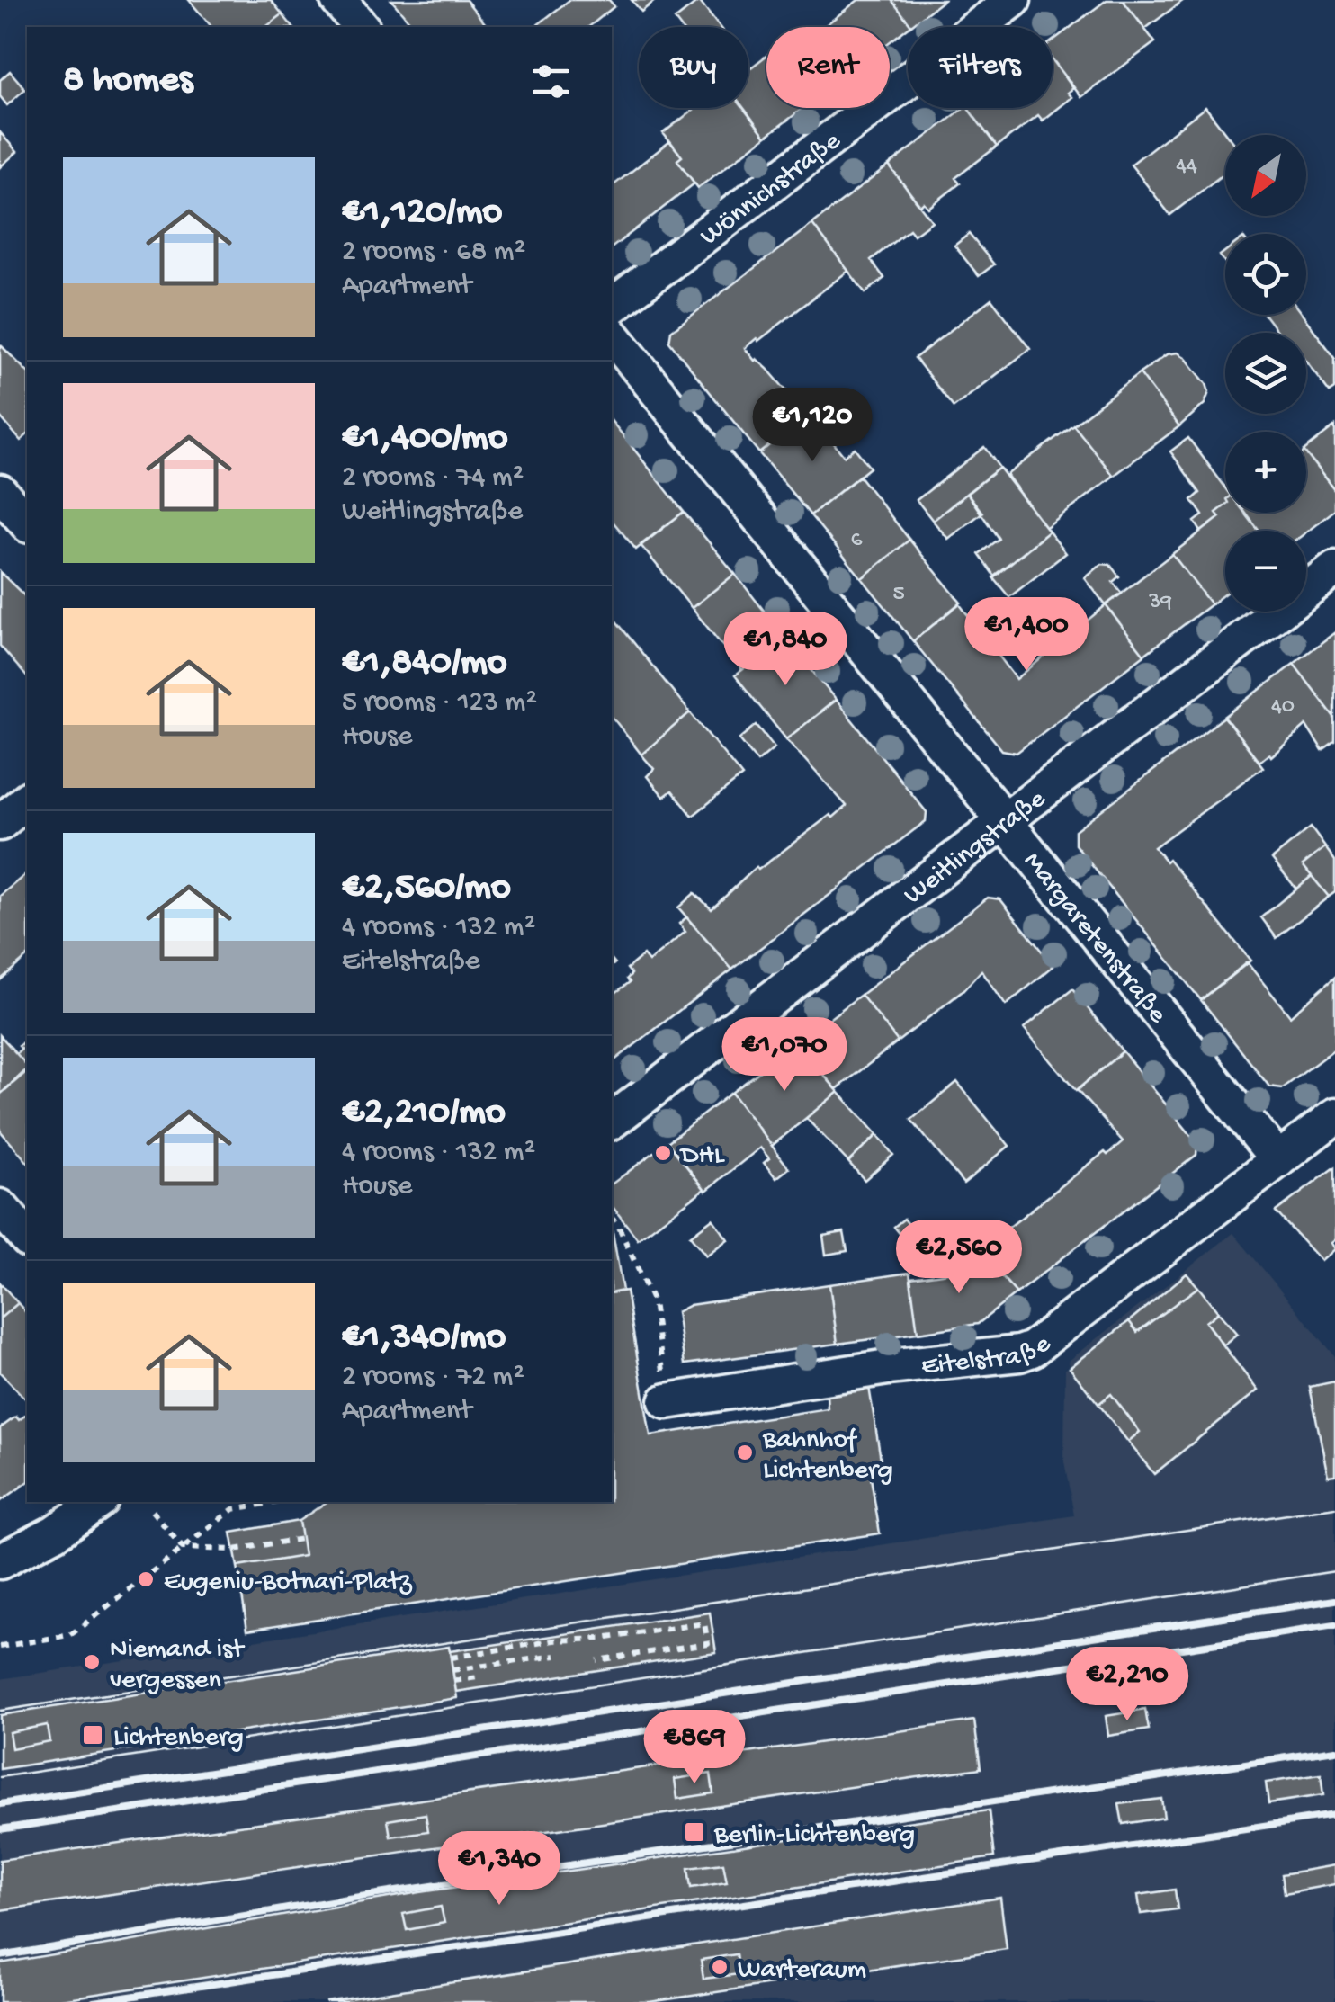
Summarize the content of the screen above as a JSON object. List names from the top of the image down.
{
  "streets": {
    "street": [
      "Wönnichstraße",
      "Weitlingstraße",
      "Margaretenstraße",
      "Eitelstraße"
    ]
  },
  "crossings": [
    ["Weitlingstraße", "Margaretenstraße"],
    ["Margaretenstraße", "Eitelstraße"]
  ],
  "places": {
    "other": [
      "DHL",
      "Bahnhof Lichtenberg",
      "Eugeniu-Botnari-Platz",
      "Niemand ist vergessen",
      "Warteraum"
    ],
    "transit": ["Lichtenberg", "Berlin-Lichtenberg"]
  },
  "house_numbers": [
    "44",
    "6",
    "5",
    "39",
    "40"
  ],
  "north": "bottom left",
  "page": {
    "chip": ["Buy", "Rent", "Filters"],
    "heading": "8 homes",
    "map_buttons": ["+", "−"],
    "list": [
      {
        "name": "€1,120/mo",
        "note": "2 rooms · 68 m² · Apartment"
      },
      {
        "name": "€1,400/mo",
        "note": "2 rooms · 74 m² · Weitlingstraße"
      },
      {
        "name": "€1,840/mo",
        "note": "5 rooms · 123 m² · House"
      },
      {
        "name": "€2,560/mo",
        "note": "4 rooms · 132 m² · Eitelstraße"
      },
      {
        "name": "€2,210/mo",
        "note": "4 rooms · 132 m² · House"
      },
      {
        "name": "€1,340/mo",
        "note": "2 rooms · 72 m² · Apartment"
      }
    ],
    "price": [
      "€1,120",
      "€1,400",
      "€1,840",
      "€1,070",
      "€2,560",
      "€2,210",
      "€869",
      "€1,340"
    ]
  }
}
